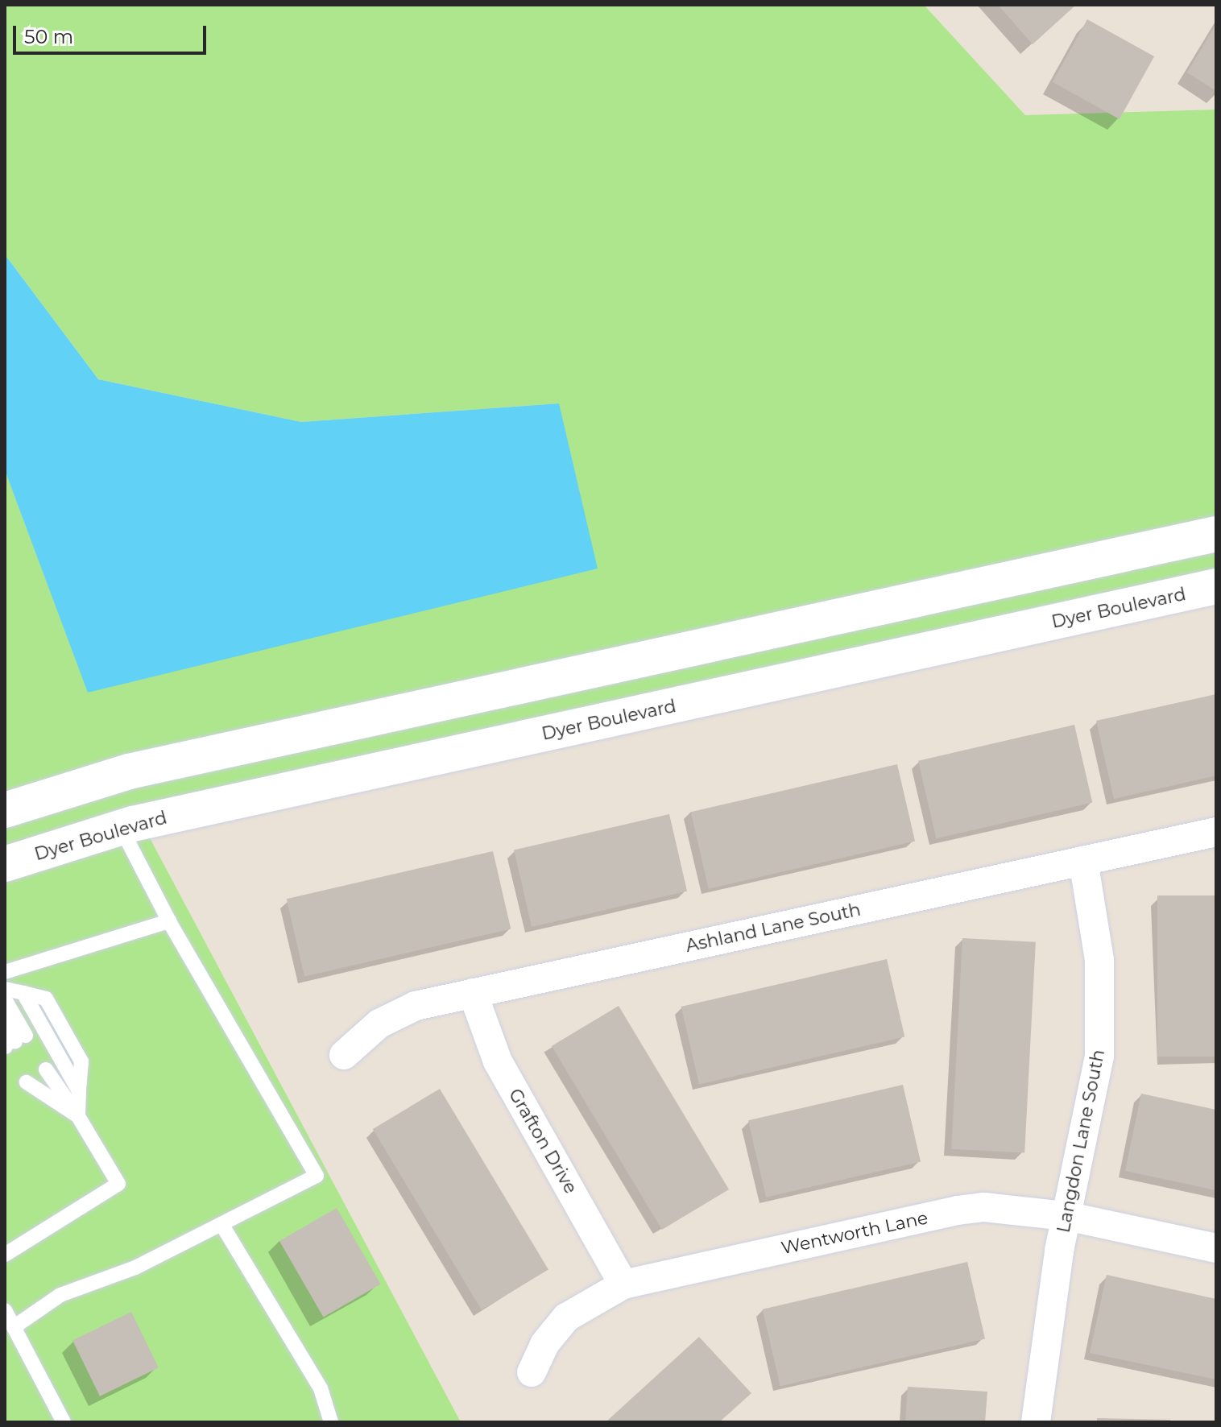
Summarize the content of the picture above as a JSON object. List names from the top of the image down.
{
  "streets": {
    "main road": ["Dyer Boulevard"],
    "street": [
      "Ashland Lane South",
      "Grafton Drive",
      "Langdon Lane South",
      "Wentworth Lane"
    ]
  },
  "crossings": [
    ["Ashland Lane South", "Grafton Drive"],
    ["Ashland Lane South", "Langdon Lane South"],
    ["Grafton Drive", "Wentworth Lane"],
    ["Langdon Lane South", "Wentworth Lane"]
  ],
  "scale_bar": "50 m"
}
